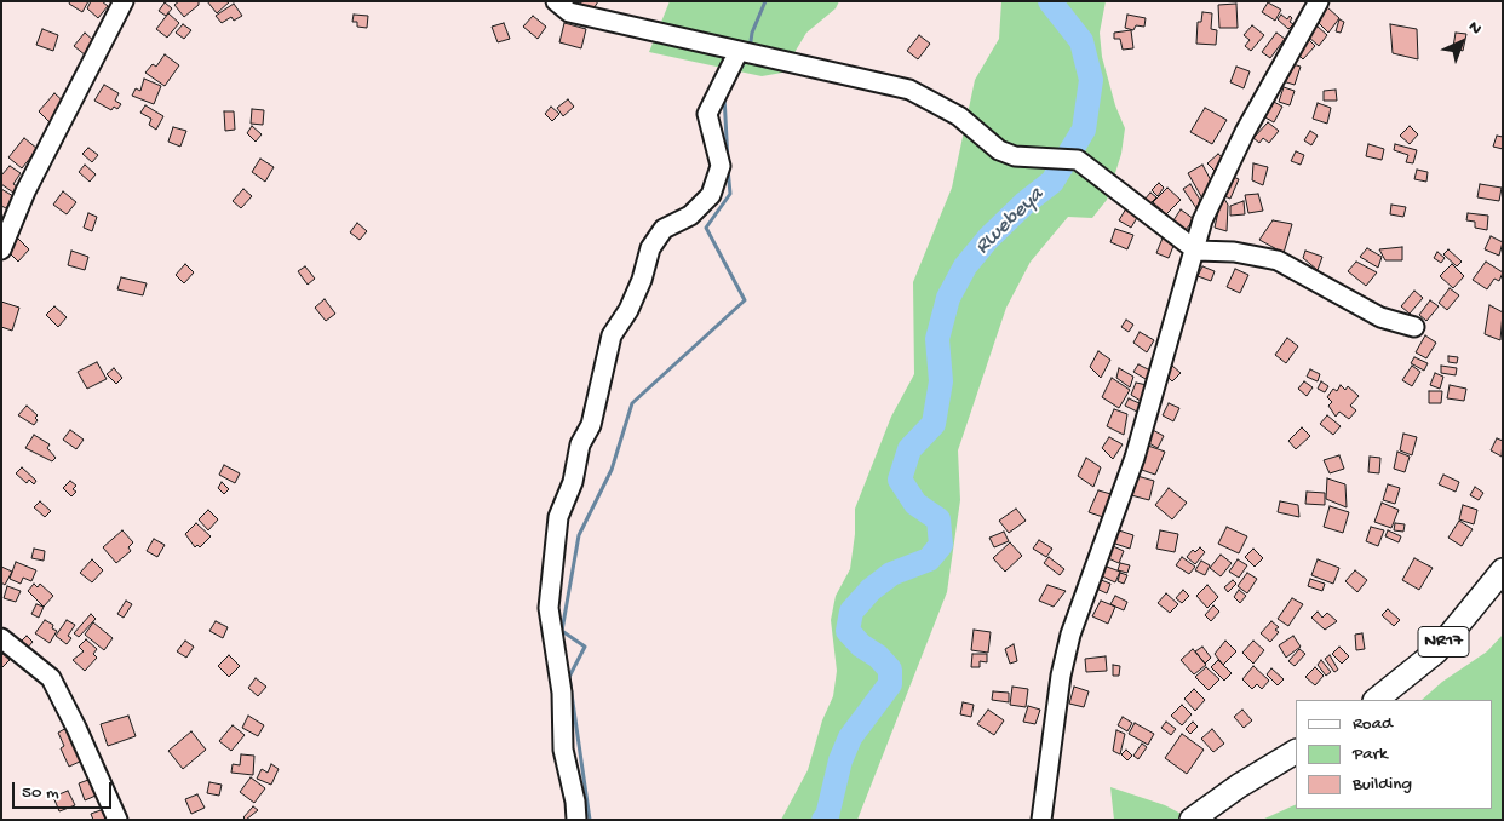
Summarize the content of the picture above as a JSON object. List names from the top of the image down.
{
  "streets": {
    "main road": ["NR17"]
  },
  "water": ["Rwebeya"],
  "legend": ["Road", "Park", "Building"],
  "scale_bar": "50 m",
  "north": "top right"
}
